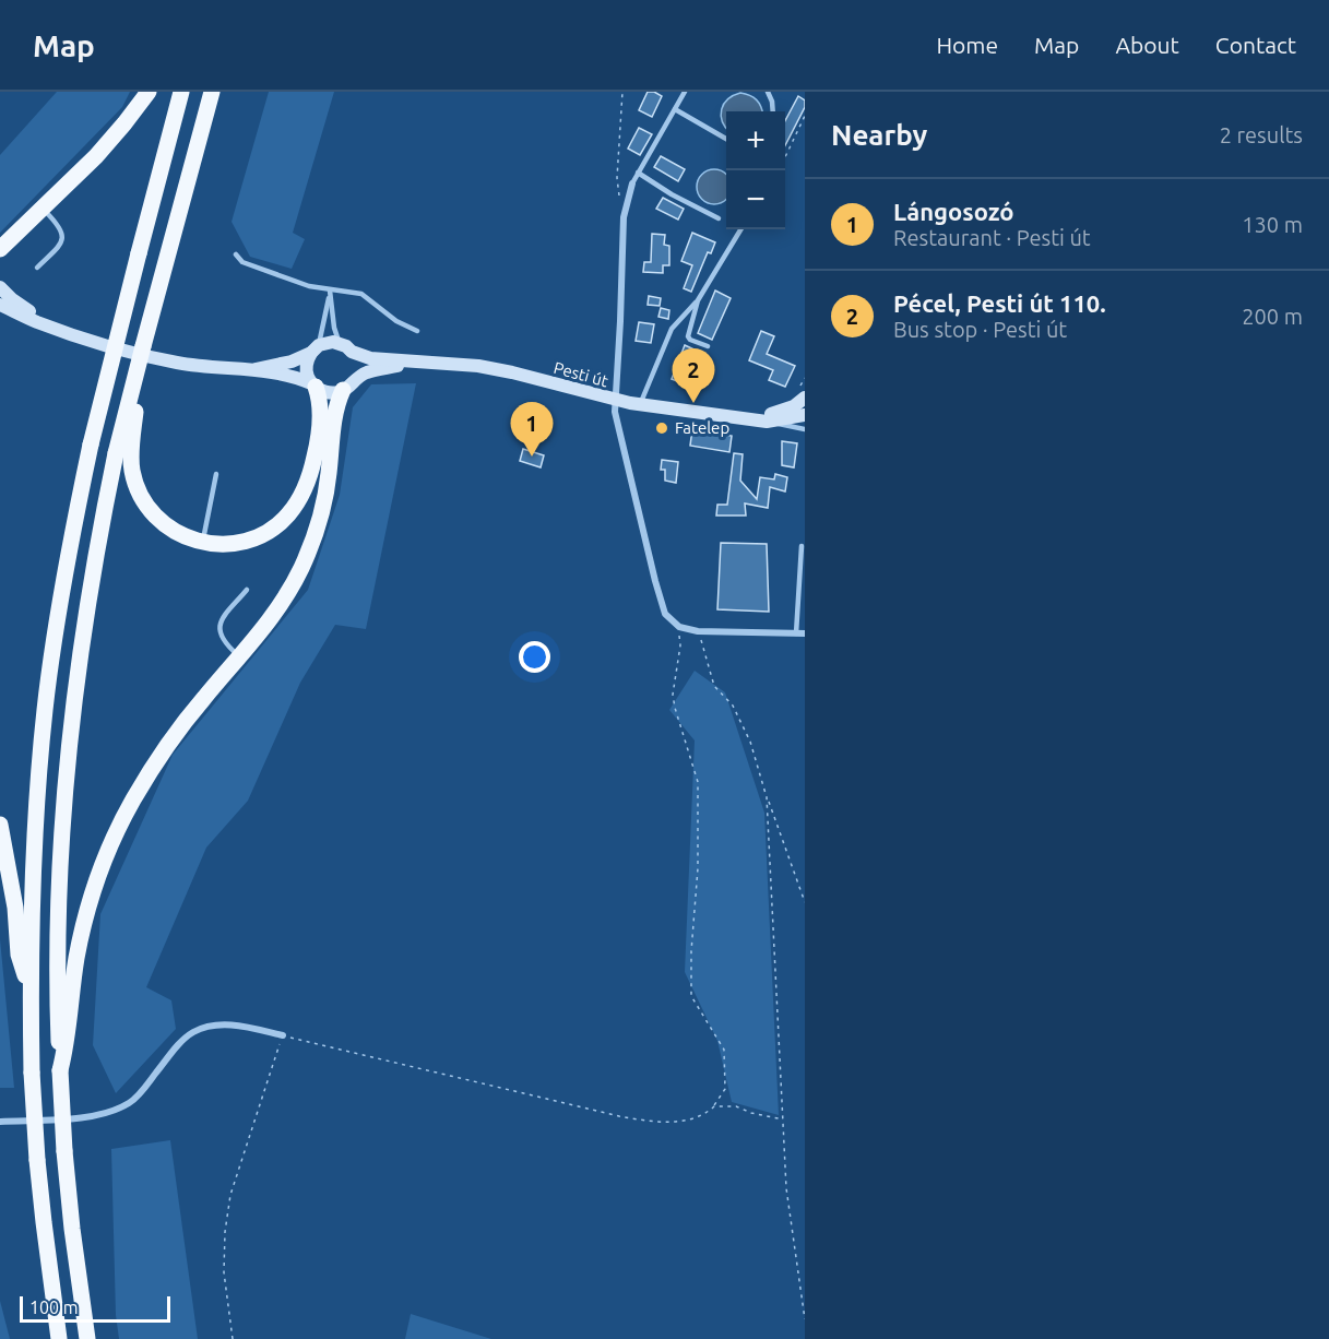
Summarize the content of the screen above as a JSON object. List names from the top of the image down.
{
  "streets": {
    "main road": ["Pesti út"]
  },
  "places": ["Fatelep"],
  "scale_bar": "100 m",
  "page": {
    "header": "Map",
    "nav": [
      "Home",
      "Map",
      "About",
      "Contact"
    ],
    "heading": ["Nearby", "2 results"],
    "map_buttons": ["+", "−"],
    "list": [
      {
        "mark": "1",
        "name": "Lángosozó",
        "note": "Restaurant · Pesti út",
        "value": "130 m"
      },
      {
        "mark": "2",
        "name": "Pécel, Pesti út 110.",
        "note": "Bus stop · Pesti út",
        "value": "200 m"
      }
    ],
    "pins": ["2", "1"],
    "scale": "100 m"
  }
}
